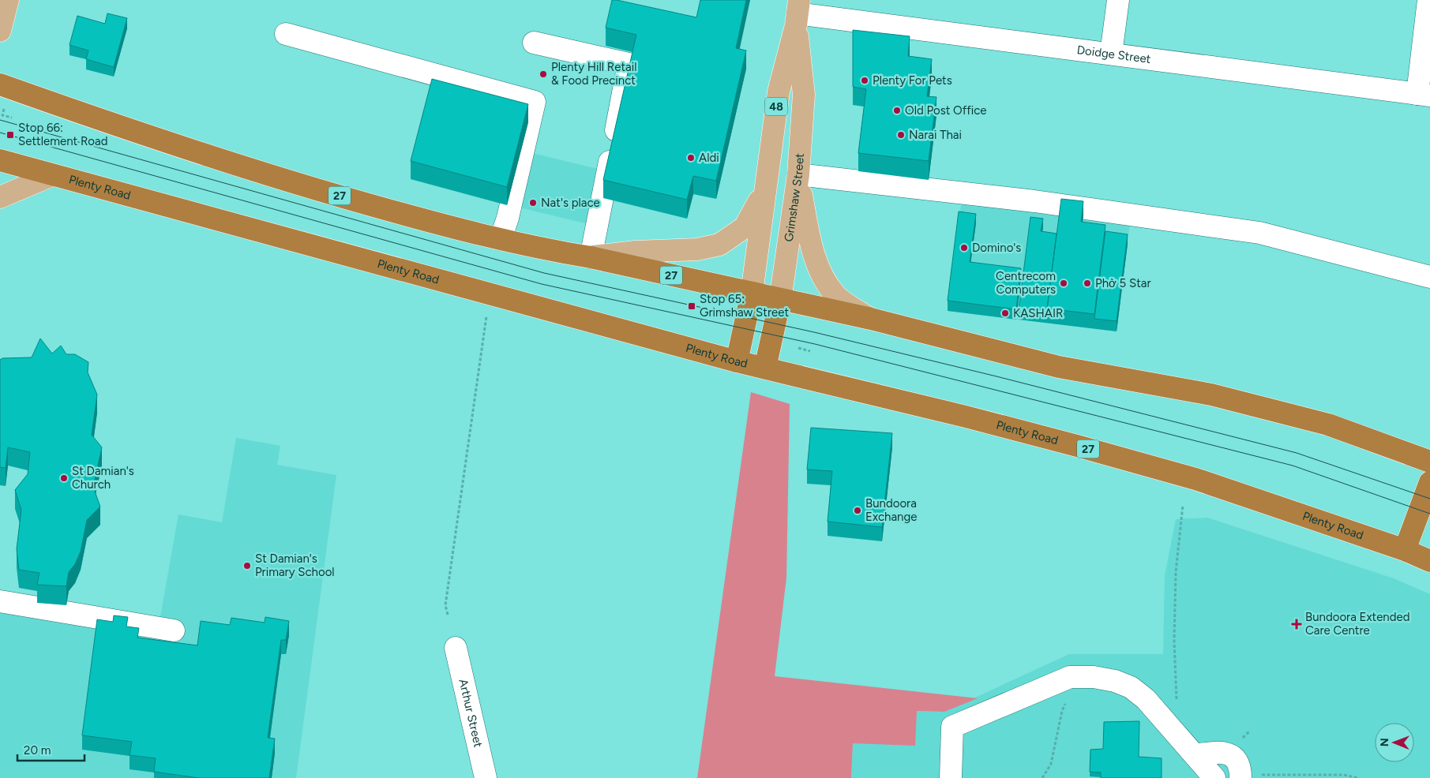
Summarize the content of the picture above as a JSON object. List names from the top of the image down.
{
  "streets": {
    "highway": [
      "48",
      "Plenty Road",
      "27",
      "Grimshaw Street"
    ],
    "street": ["Doidge Street", "Arthur Street"]
  },
  "crossings": [
    ["Doidge Street", "48"],
    ["Doidge Street", "Grimshaw Street"],
    ["48", "Plenty Road"],
    ["48", "27"],
    ["48", "Grimshaw Street"],
    ["Plenty Road", "Grimshaw Street"],
    ["27", "Grimshaw Street"]
  ],
  "places": {
    "other": [
      "Plenty Hill Retail & Food Precinct",
      "Plenty For Pets",
      "Old Post Office",
      "Narai Thai",
      "Aldi",
      "Nat's place",
      "Domino's",
      "Centrecom Computers",
      "Phở 5 Star",
      "KASHAIR",
      "St Damian's Church",
      "Bundoora Exchange",
      "St Damian's Primary School"
    ],
    "transit": ["Stop 66: Settlement Road", "Stop 65: Grimshaw Street"],
    "health": ["Bundoora Extended Care Centre"]
  },
  "scale_bar": "20 m",
  "north": "left"
}
